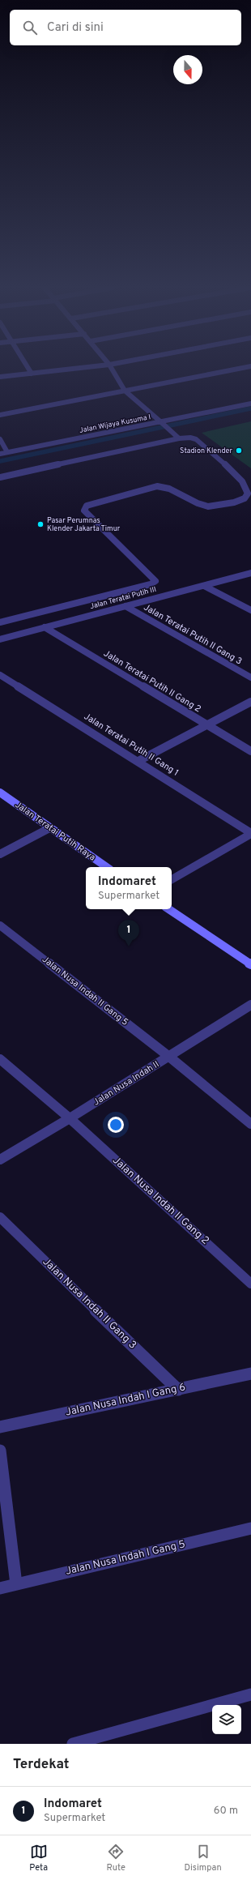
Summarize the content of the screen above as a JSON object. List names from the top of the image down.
{
  "streets": {
    "street": [
      "Jalan Wijaya Kusuma I",
      "Jalan Teratai Putih III",
      "Jalan Teratai Putih II Gang 3",
      "Jalan Teratai Putih II Gang 2",
      "Jalan Teratai Putih II Gang 1",
      "Jalan Teratai Putih Raya",
      "Jalan Nusa Indah II Gang 5",
      "Jalan Nusa Indah II",
      "Jalan Nusa Indah II Gang 2",
      "Jalan Nusa Indah II Gang 3",
      "Jalan Nusa Indah I Gang 6",
      "Jalan Nusa Indah I Gang 5"
    ]
  },
  "crossings": [
    ["Jalan Teratai Putih III", "Jalan Teratai Putih II Gang 3"],
    ["Jalan Teratai Putih III", "Jalan Teratai Putih II Gang 2"],
    ["Jalan Nusa Indah II Gang 5", "Jalan Nusa Indah II"],
    ["Jalan Nusa Indah II", "Jalan Nusa Indah II Gang 2"],
    ["Jalan Nusa Indah II Gang 3", "Jalan Nusa Indah I Gang 6"]
  ],
  "places": ["Stadion Klender", "Pasar Perumnas Klender Jakarta Timur"],
  "north": "bottom",
  "page": {
    "search": "Cari di sini",
    "popup": ["Indomaret", "Supermarket"],
    "pins": "1",
    "heading": "Terdekat",
    "list": [
      {
        "mark": "1",
        "name": "Indomaret",
        "note": "Supermarket",
        "value": "60 m"
      }
    ],
    "nav": ["Peta", "Rute", "Disimpan"]
  }
}
